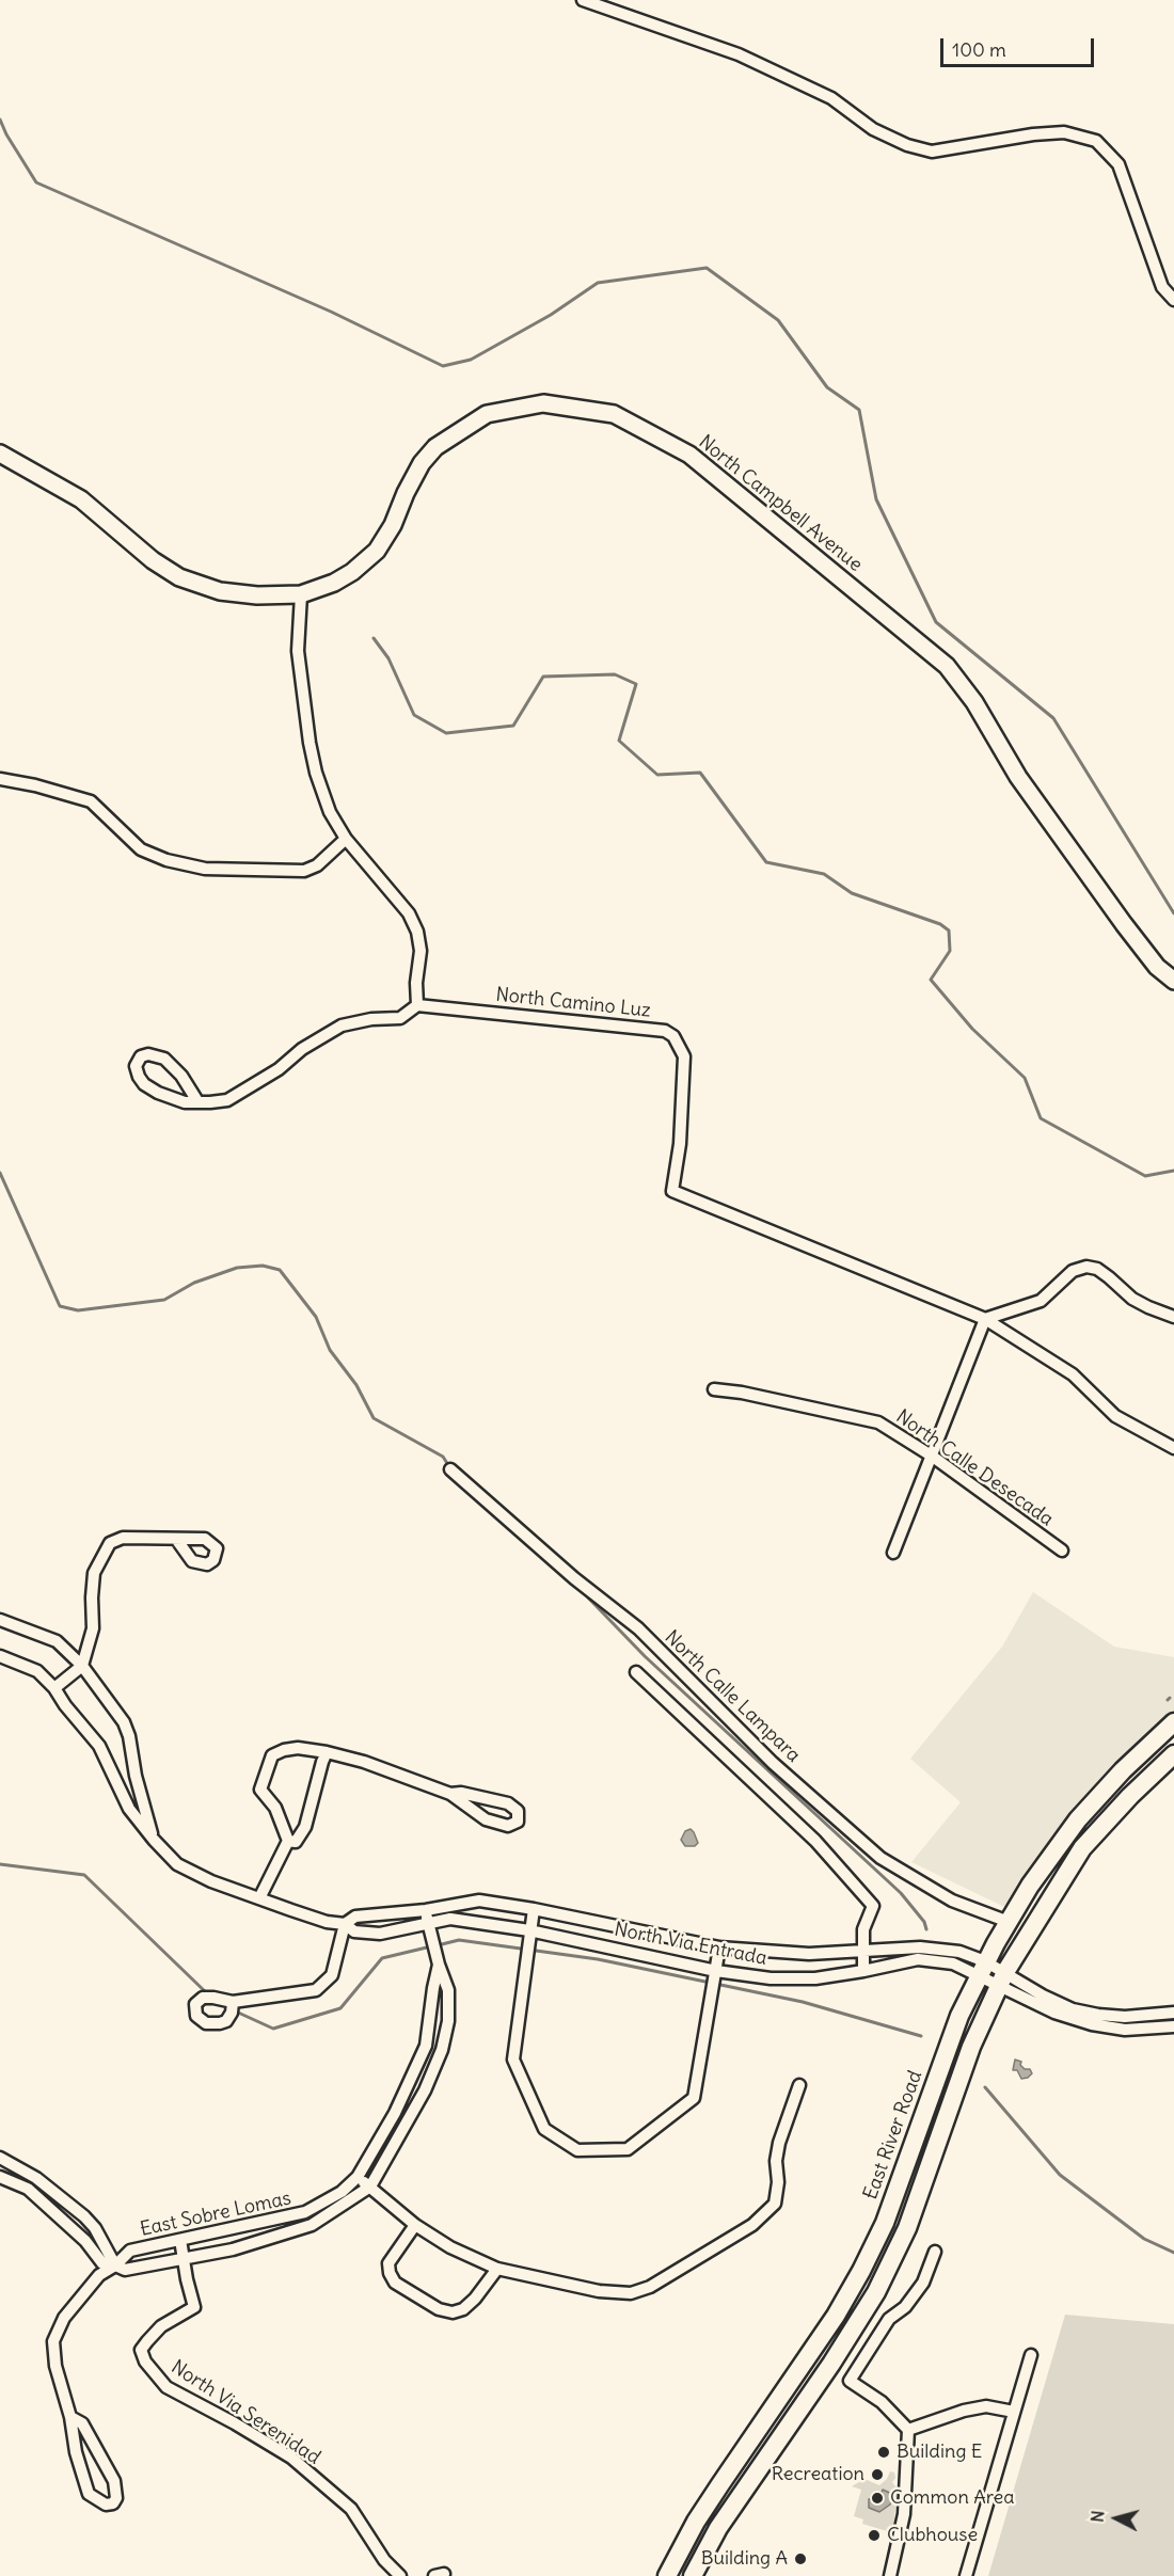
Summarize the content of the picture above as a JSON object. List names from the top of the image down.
{
  "streets": {
    "main road": ["North Campbell Avenue", "East River Road"],
    "street": [
      "North Camino Luz",
      "North Calle Desecada",
      "North Calle Lampara",
      "North Via Entrada",
      "East Sobre Lomas",
      "North Via Serenidad"
    ]
  },
  "crossings": [
    ["North Calle Lampara", "East River Road"],
    ["North Via Entrada", "East River Road"],
    ["North Via Entrada", "East Sobre Lomas"],
    ["East Sobre Lomas", "North Via Serenidad"]
  ],
  "places": [
    "Building E",
    "Recreation",
    "Common Area",
    "Clubhouse",
    "Building A"
  ],
  "scale_bar": "100 m",
  "north": "left"
}
